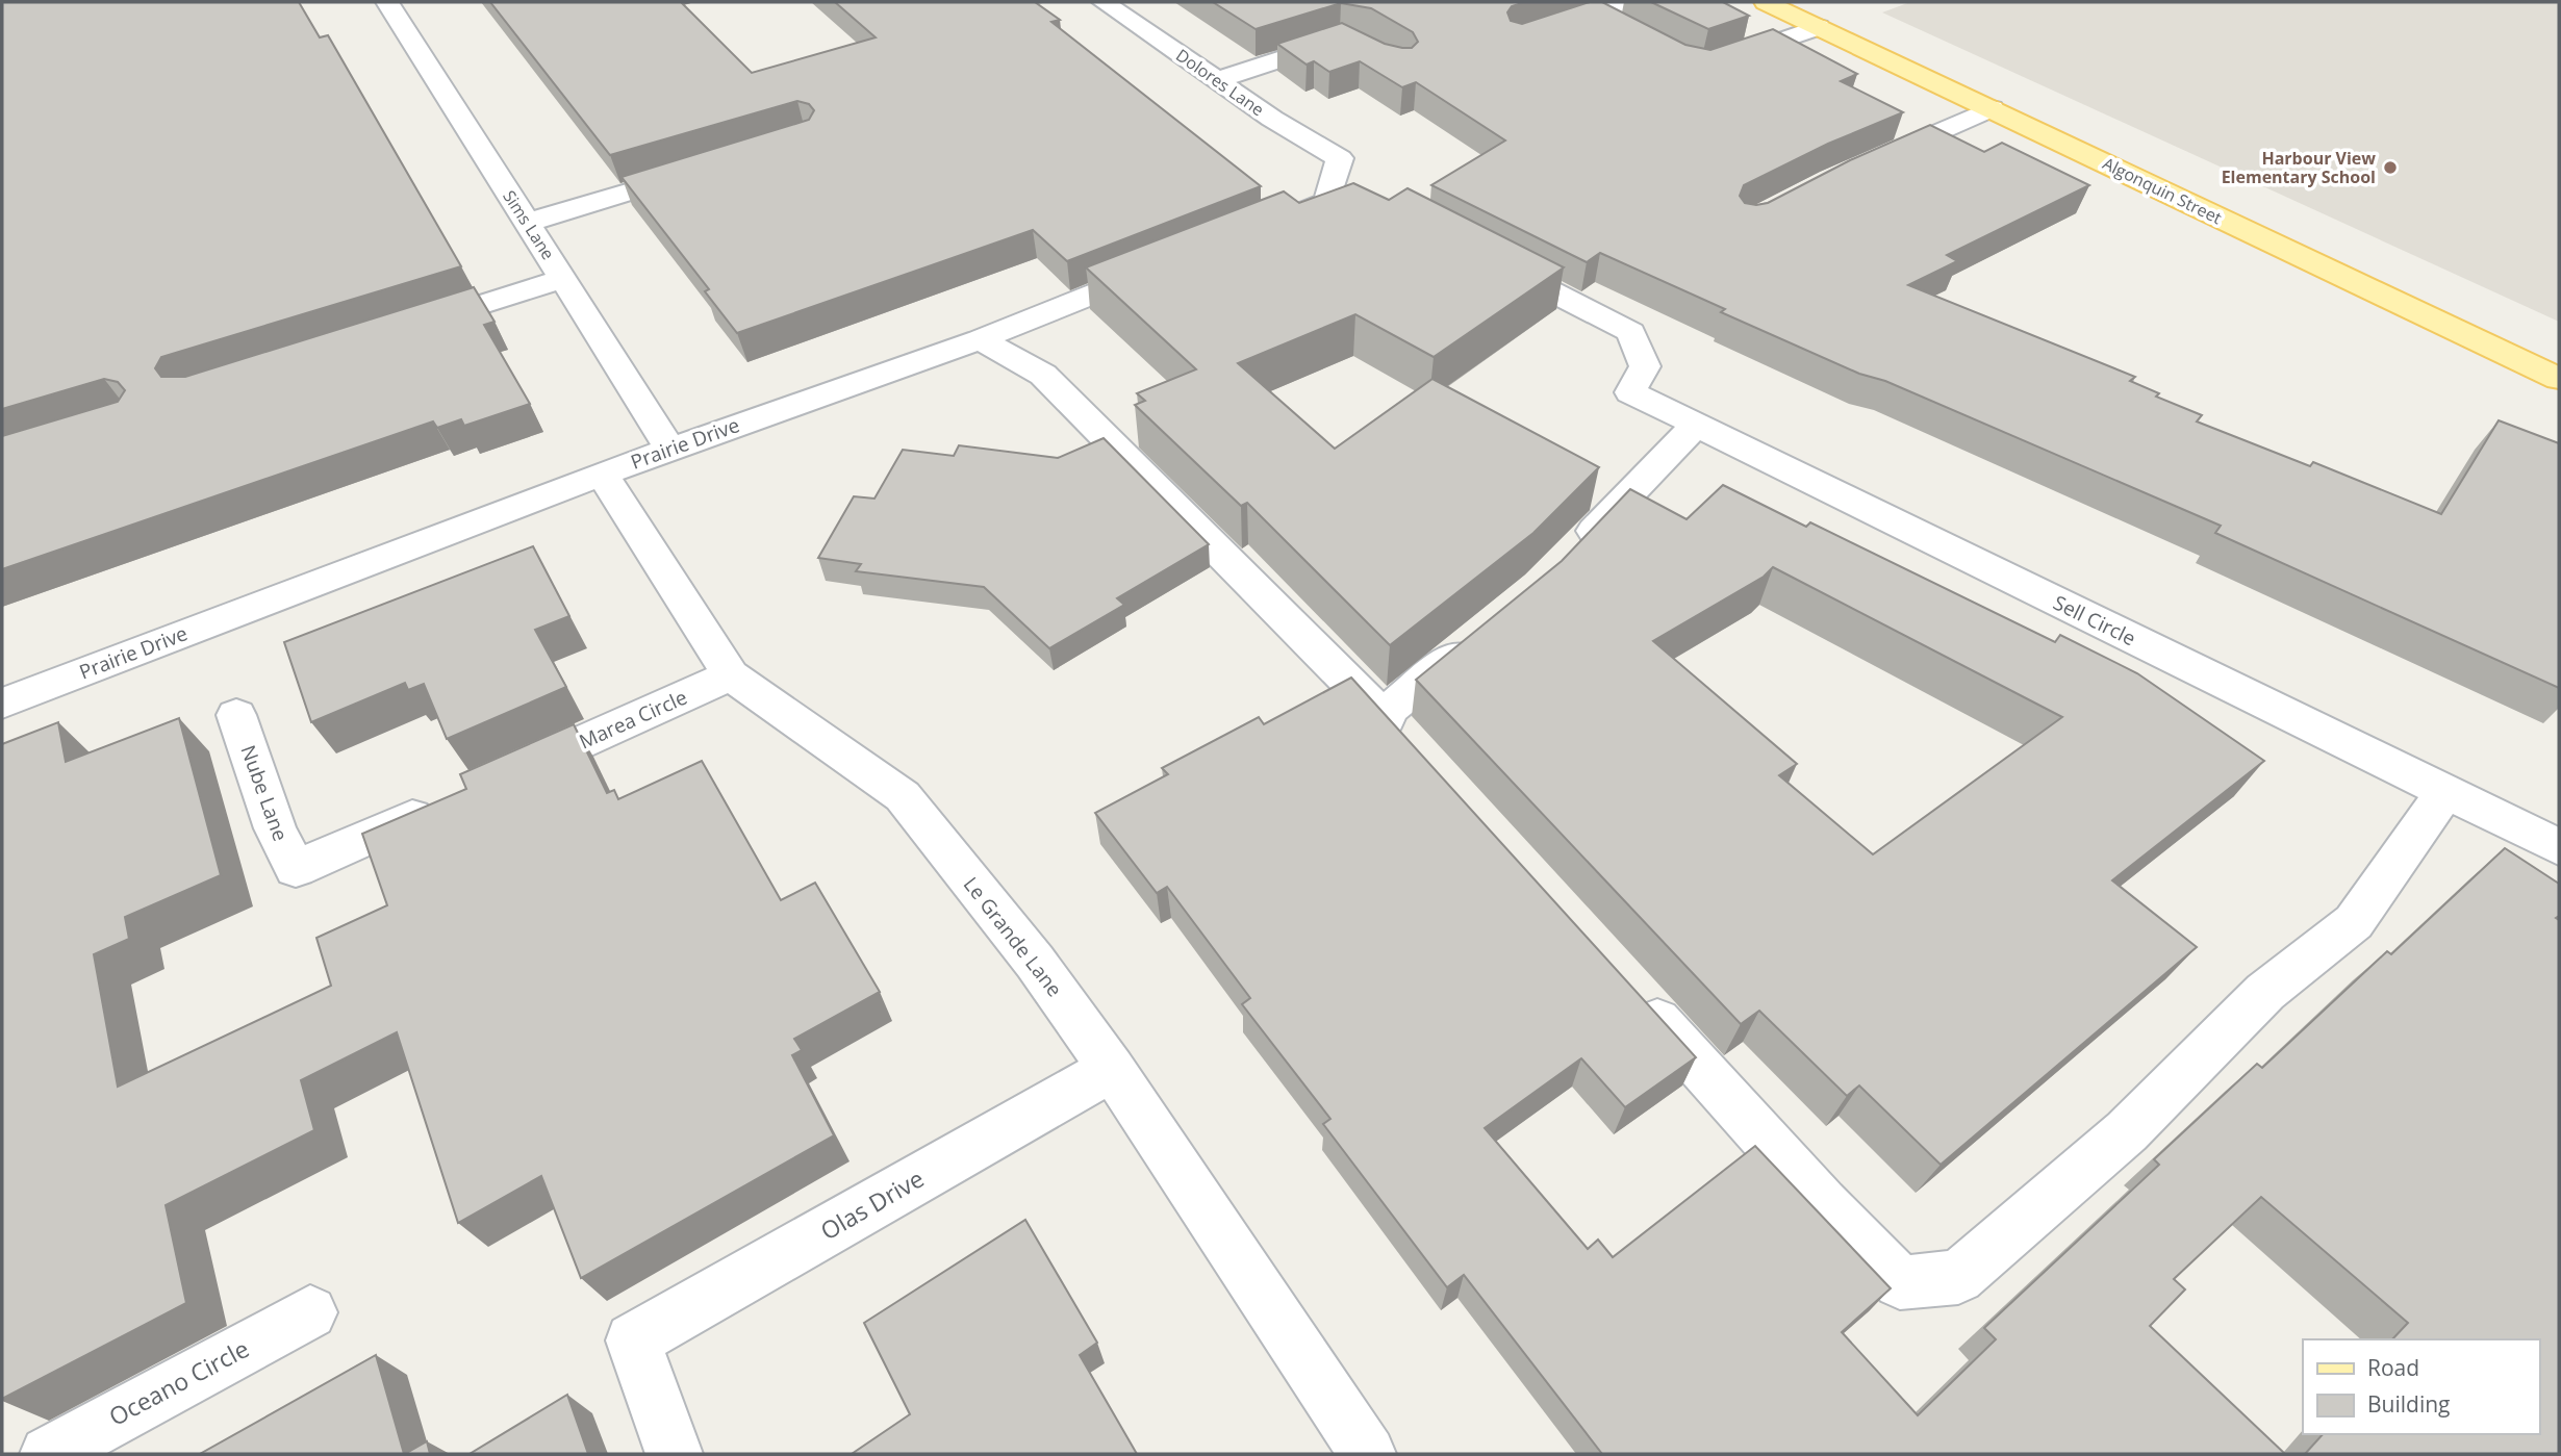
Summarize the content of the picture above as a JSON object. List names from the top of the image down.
{
  "streets": {
    "main road": ["Algonquin Street"],
    "street": [
      "Dolores Lane",
      "Sims Lane",
      "Prairie Drive",
      "Sell Circle",
      "Marea Circle",
      "Nube Lane",
      "Le Grande Lane",
      "Olas Drive",
      "Oceano Circle"
    ]
  },
  "crossings": [
    ["Sims Lane", "Prairie Drive"],
    ["Prairie Drive", "Le Grande Lane"],
    ["Marea Circle", "Le Grande Lane"],
    ["Le Grande Lane", "Olas Drive"]
  ],
  "places": ["Harbour View Elementary School"],
  "legend": ["Road", "Building"]
}
